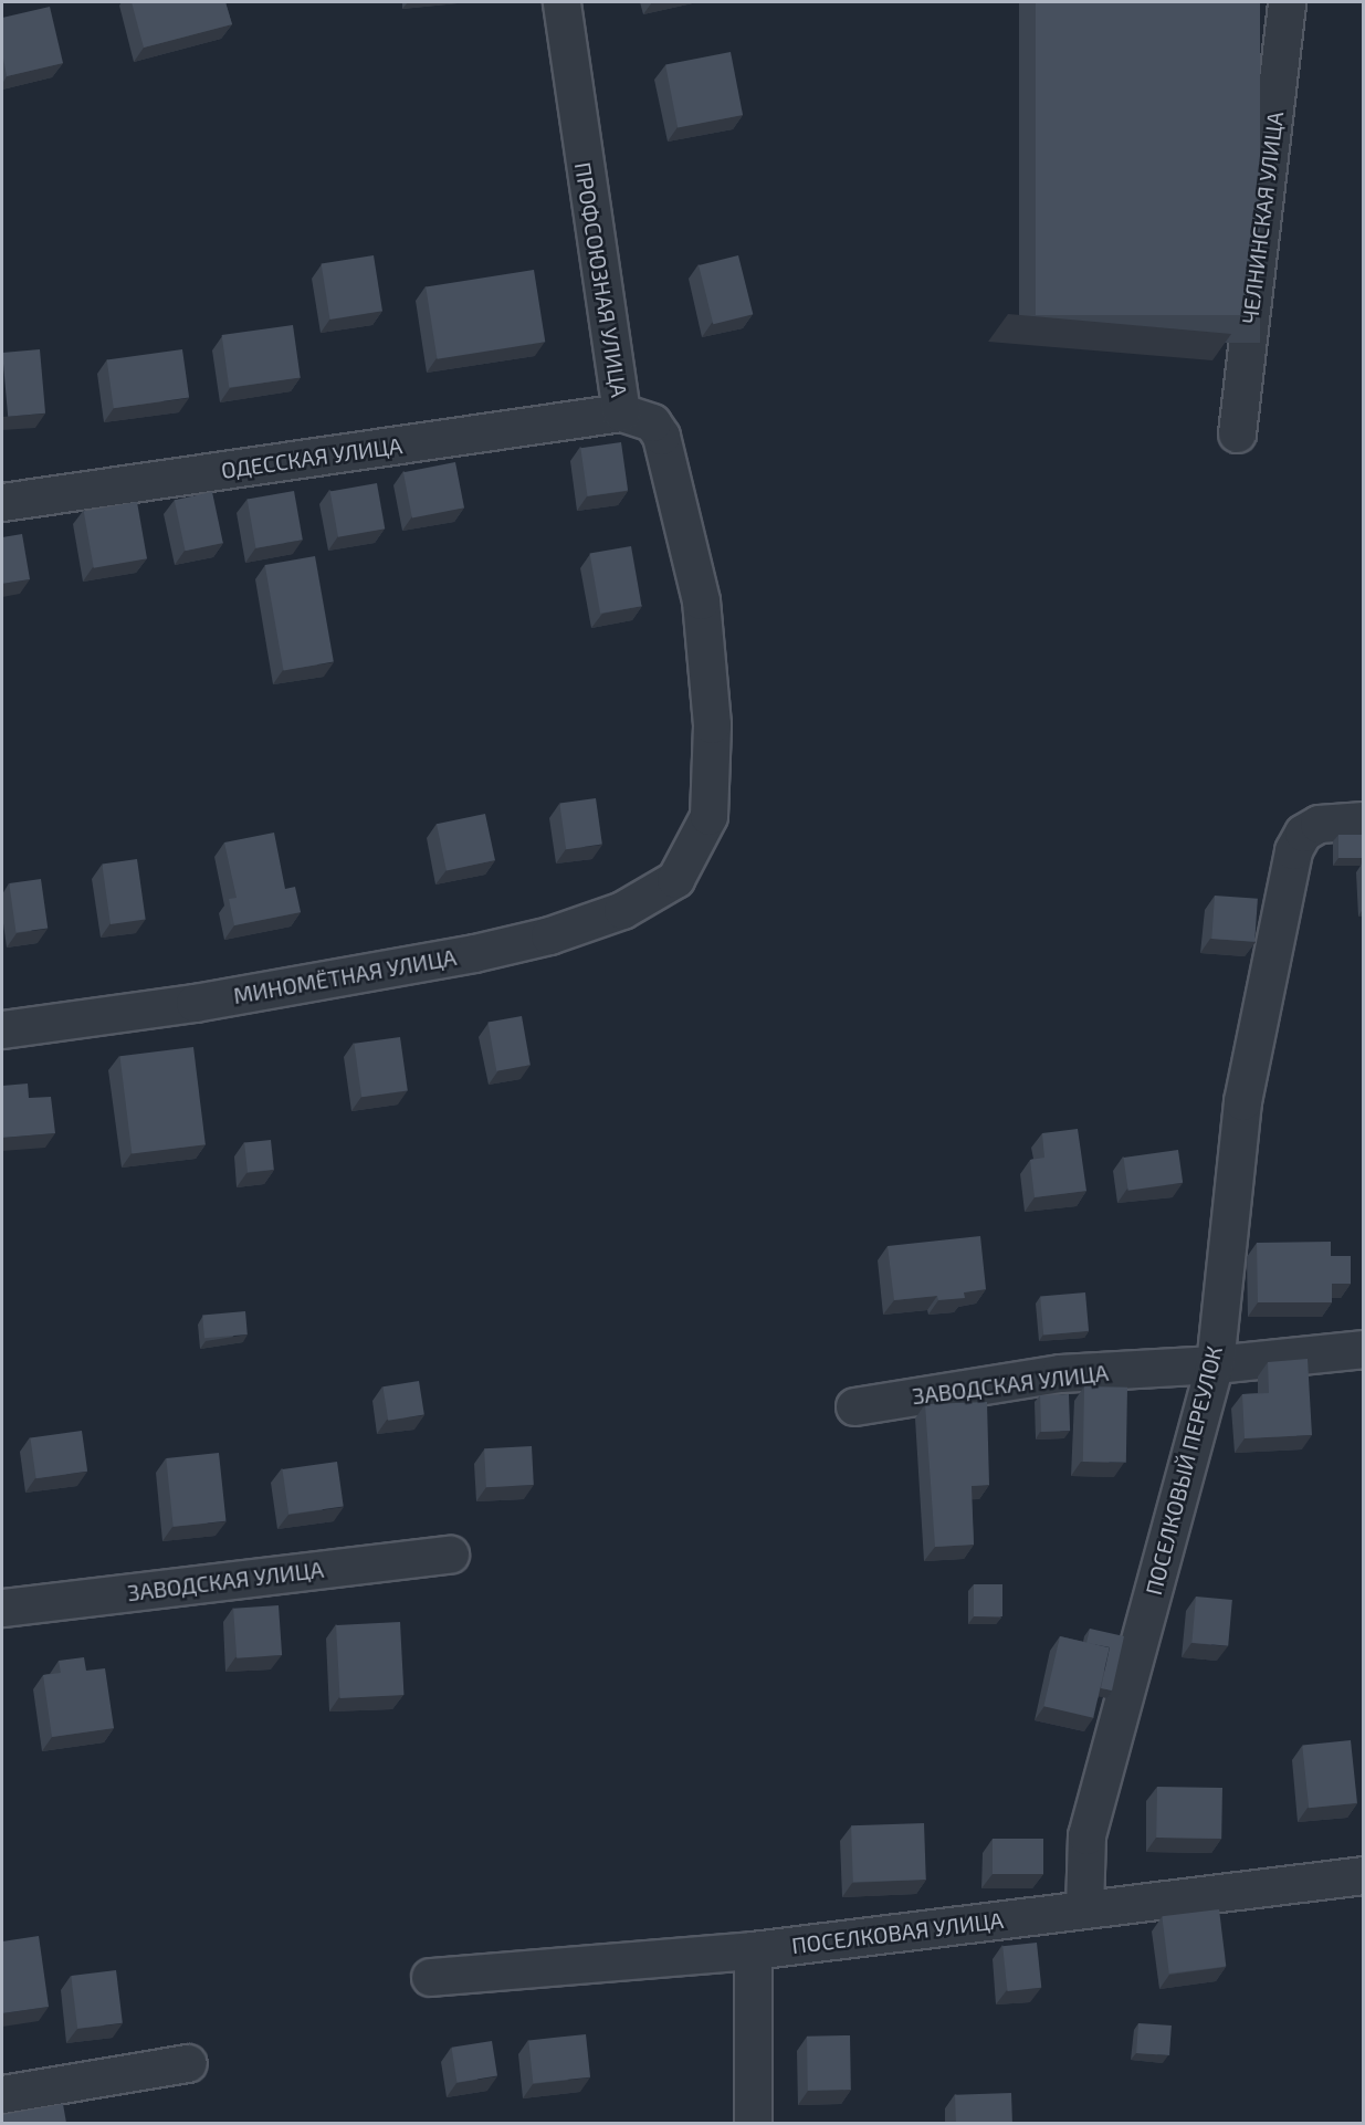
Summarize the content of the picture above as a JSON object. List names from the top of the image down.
{
  "streets": {
    "street": [
      "ЧЕЛНИНСКАЯ УЛИЦА",
      "ПРОФСОЮЗНАЯ УЛИЦА",
      "ОДЕССКАЯ УЛИЦА",
      "МИНОМЁТНАЯ УЛИЦА",
      "ЗАВОДСКАЯ УЛИЦА",
      "ПОСЕЛКОВЫЙ ПЕРЕУЛОК",
      "ПОСЕЛКОВАЯ УЛИЦА"
    ]
  },
  "crossings": [
    ["ПРОФСОЮЗНАЯ УЛИЦА", "ОДЕССКАЯ УЛИЦА"],
    ["ПРОФСОЮЗНАЯ УЛИЦА", "МИНОМЁТНАЯ УЛИЦА"],
    ["ЗАВОДСКАЯ УЛИЦА", "ПОСЕЛКОВЫЙ ПЕРЕУЛОК"],
    ["ПОСЕЛКОВЫЙ ПЕРЕУЛОК", "ПОСЕЛКОВАЯ УЛИЦА"]
  ]
}
